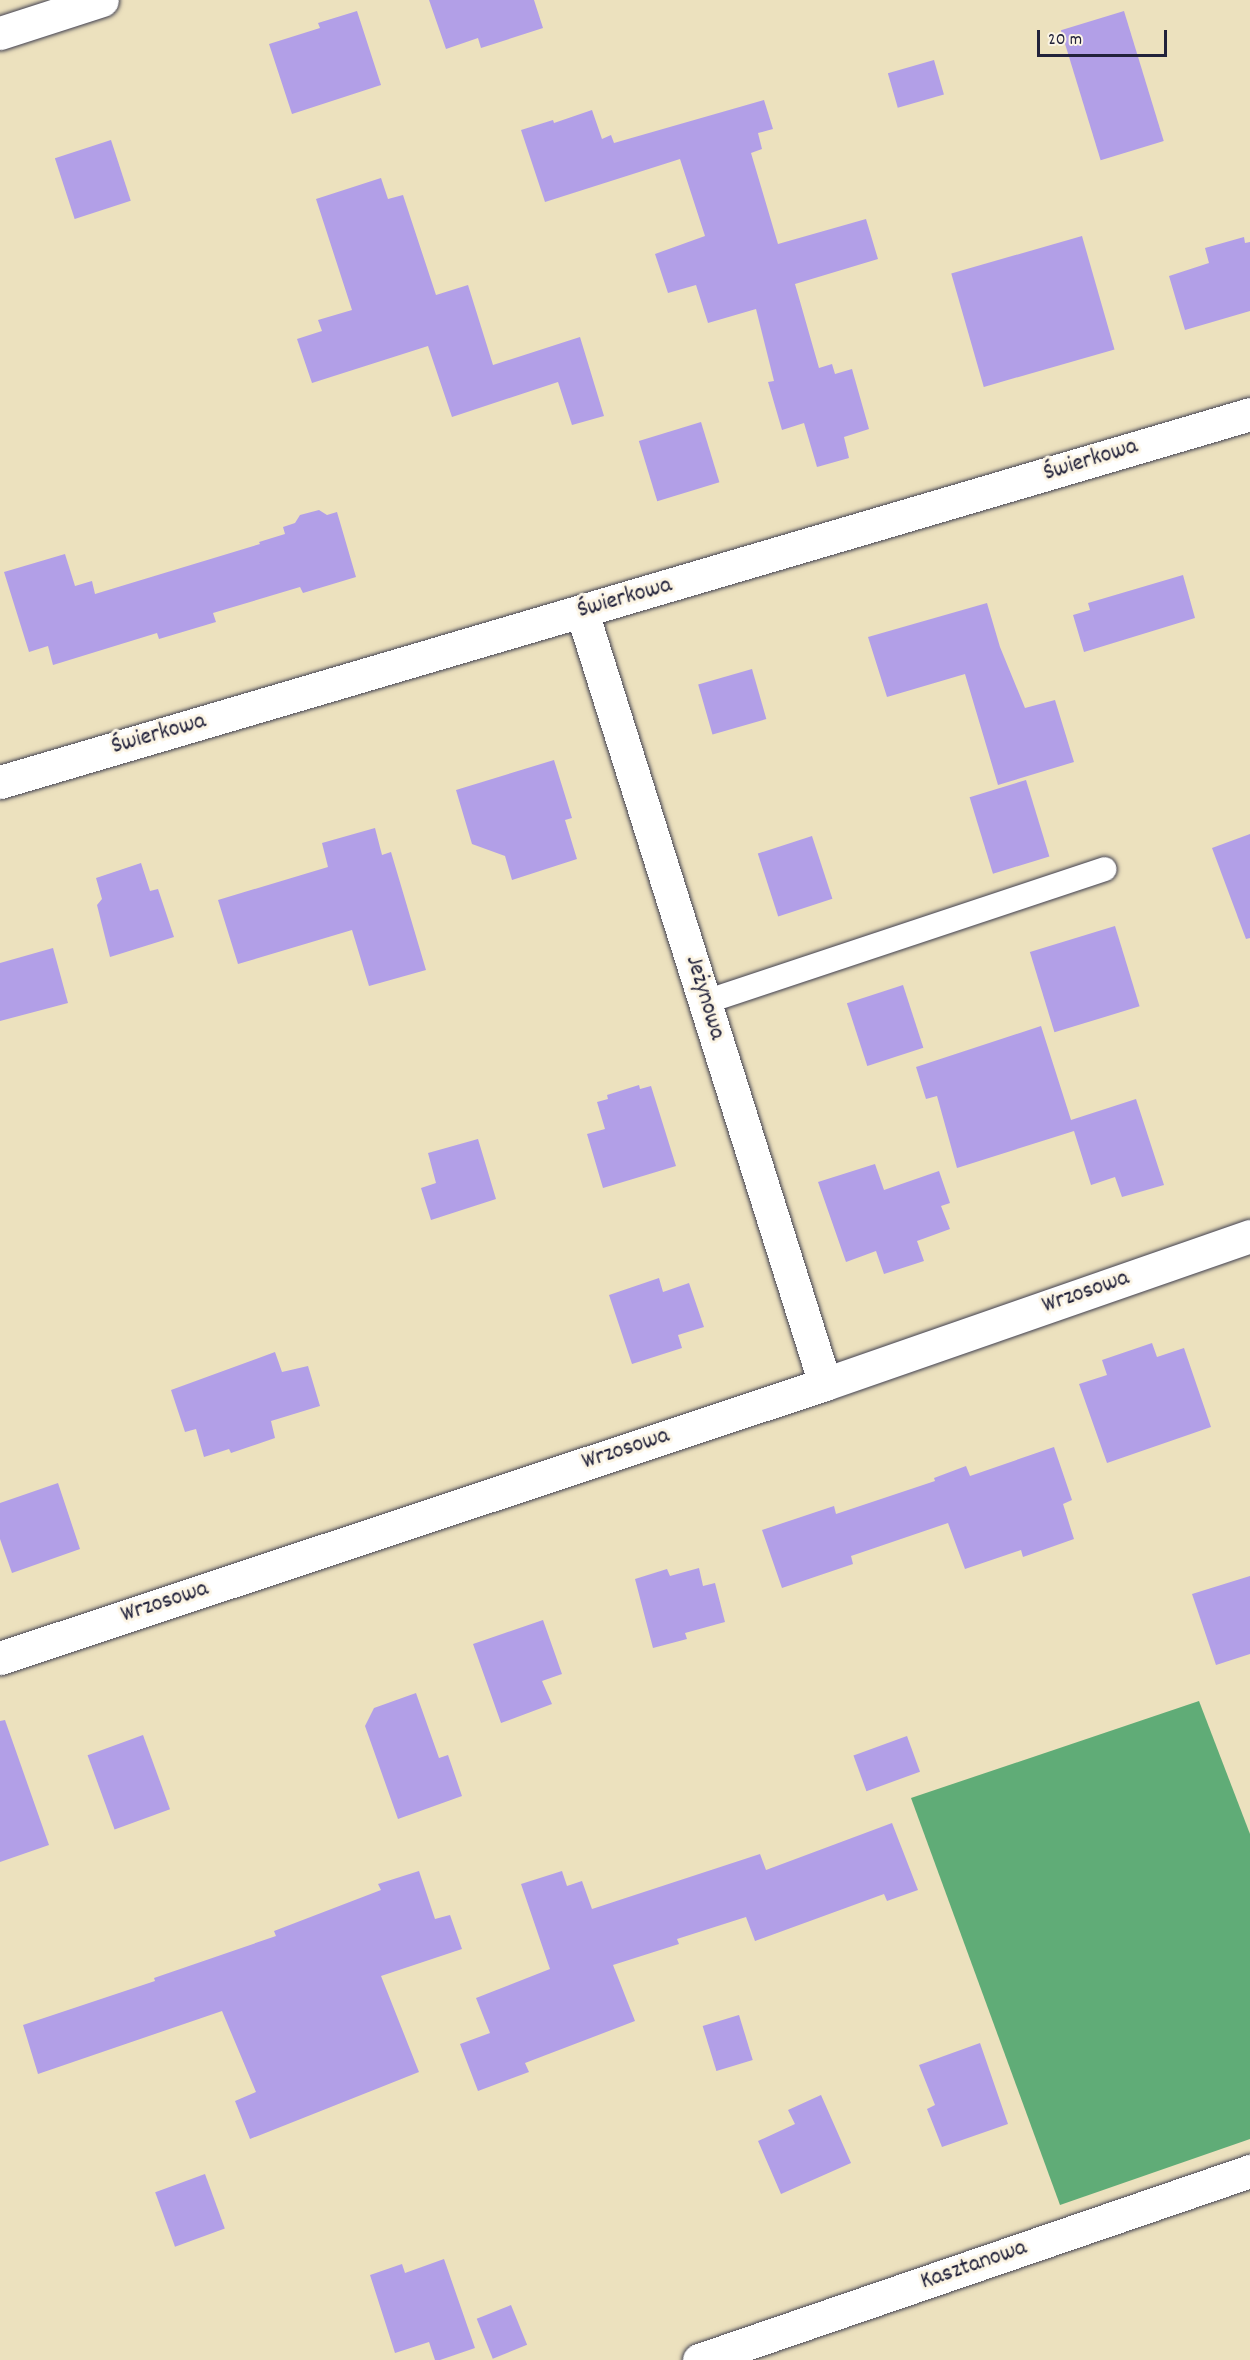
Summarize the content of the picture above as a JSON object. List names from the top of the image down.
{
  "streets": {
    "street": [
      "Świerkowa",
      "Jeżynowa",
      "Wrzosowa",
      "Kasztanowa"
    ]
  },
  "crossings": [
    ["Świerkowa", "Jeżynowa"],
    ["Jeżynowa", "Wrzosowa"]
  ],
  "scale_bar": "20 m"
}
